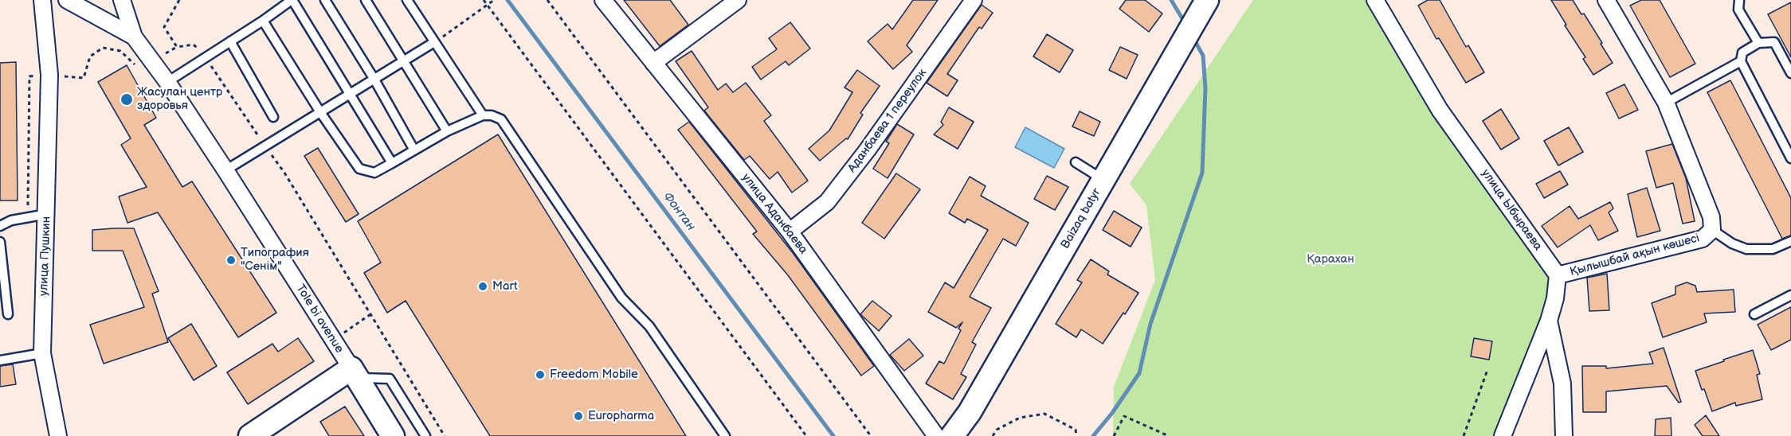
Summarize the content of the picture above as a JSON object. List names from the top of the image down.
{
  "streets": {
    "street": [
      "Аданбаева 1 переулок",
      "улица Ыбыраева",
      "улица Аданбаева",
      "Baizaq batyr",
      "Қылышбай ақын көшесі",
      "улица Пушкин",
      "Tole bi avenue"
    ]
  },
  "crossings": [
    ["Аданбаева 1 переулок", "улица Аданбаева"],
    ["улица Ыбыраева", "Қылышбай ақын көшесі"]
  ],
  "water": ["Фонтан"],
  "parks": ["Қарахан"],
  "places": [
    "Жасулан центр здоровья",
    "Типография \"Сенім\"",
    "Mart",
    "Freedom Mobile",
    "Europharma"
  ]
}
